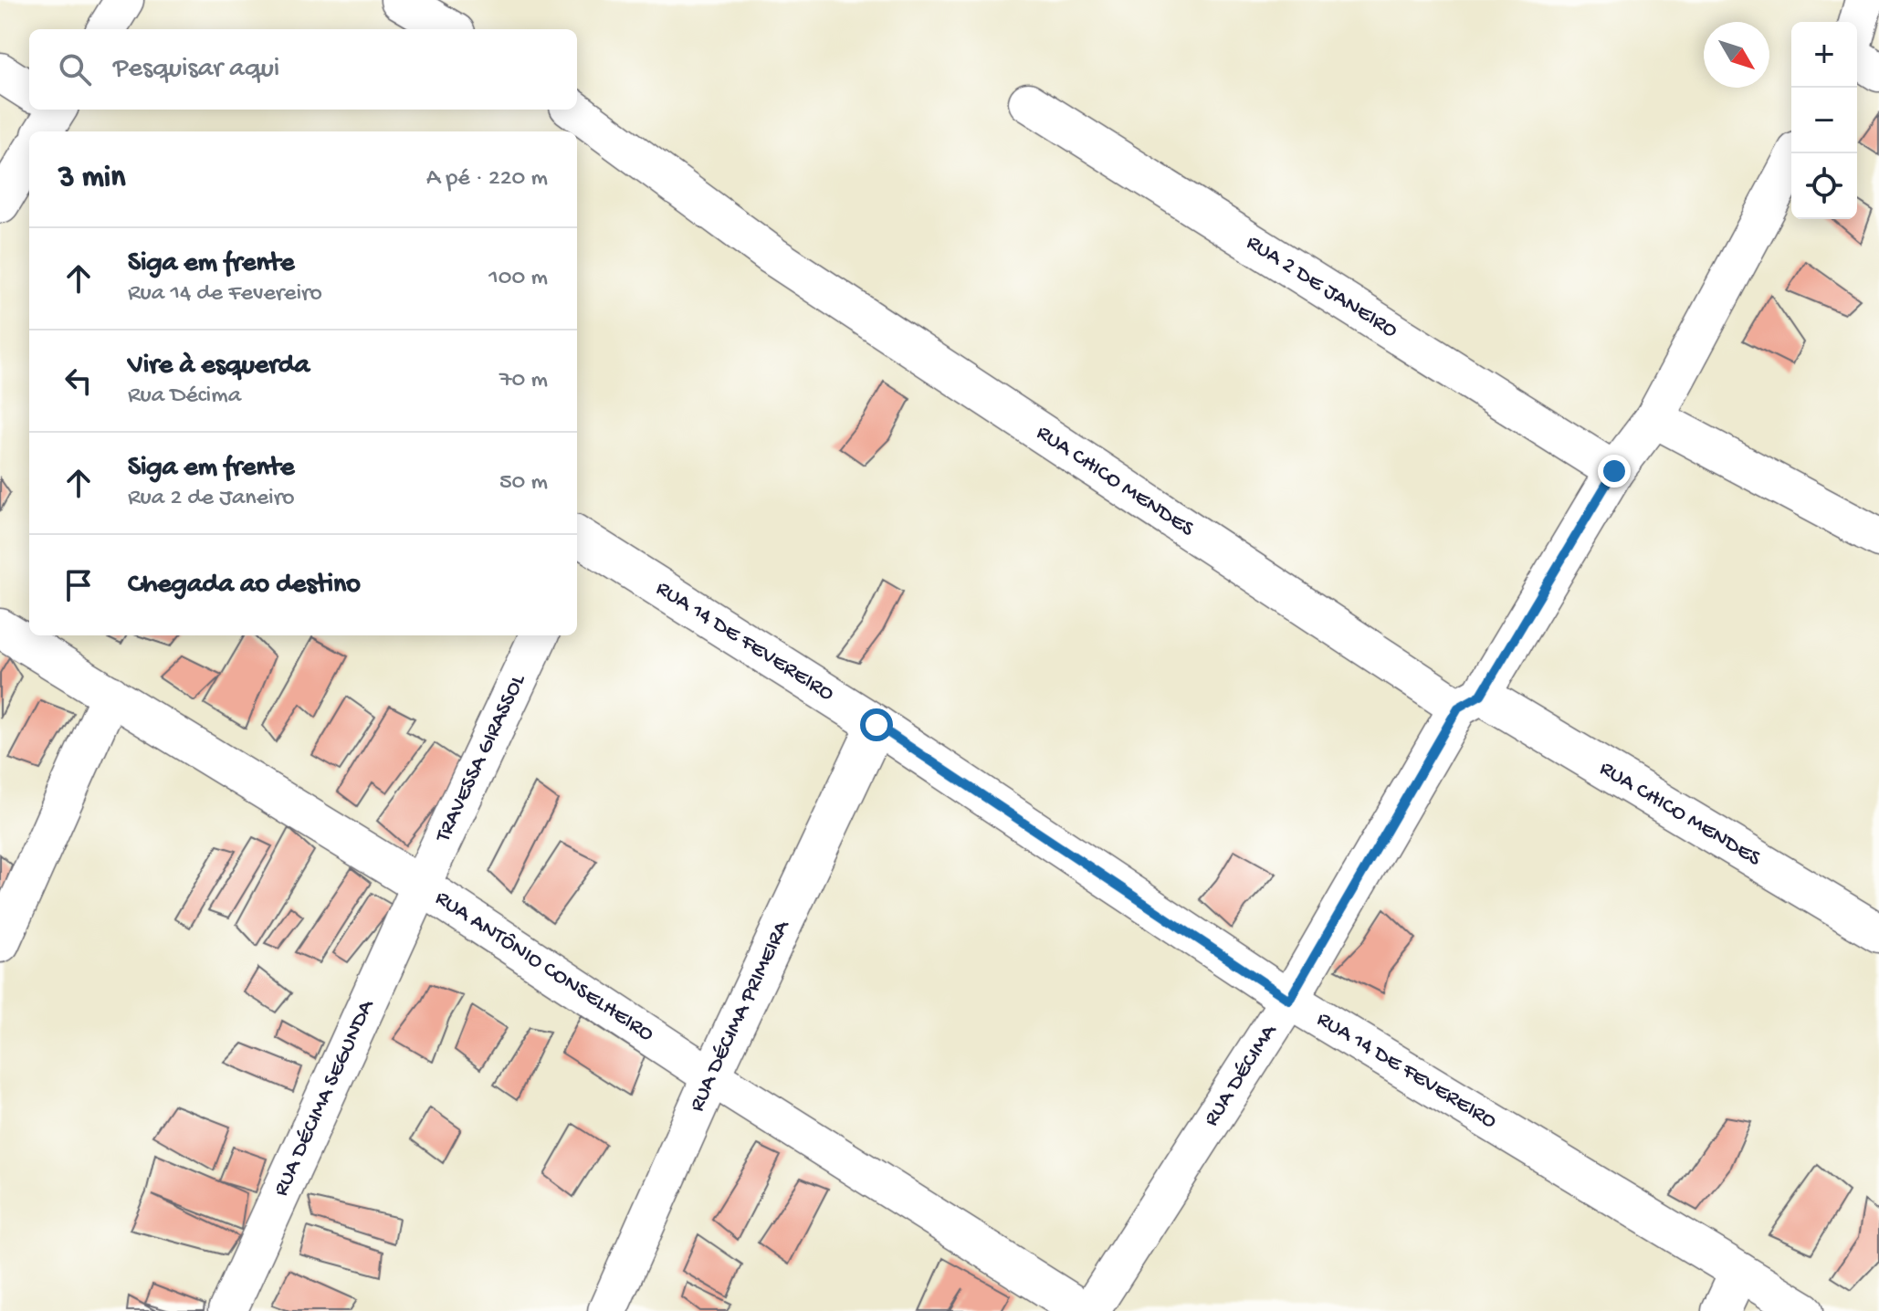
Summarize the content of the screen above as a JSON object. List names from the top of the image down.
{
  "streets": {
    "street": [
      "RUA 2 DE JANEIRO",
      "RUA CHICO MENDES",
      "RUA 14 DE FEVEREIRO",
      "TRAVESSA GIRASSOL",
      "RUA ANTÔNIO CONSELHEIRO",
      "RUA DÉCIMA PRIMEIRA",
      "RUA DÉCIMA",
      "RUA DÉCIMA SEGUNDA"
    ]
  },
  "crossings": [
    ["RUA CHICO MENDES", "RUA DÉCIMA"],
    ["RUA 14 DE FEVEREIRO", "RUA DÉCIMA PRIMEIRA"],
    ["RUA 14 DE FEVEREIRO", "RUA DÉCIMA"],
    ["TRAVESSA GIRASSOL", "RUA ANTÔNIO CONSELHEIRO"],
    ["TRAVESSA GIRASSOL", "RUA DÉCIMA SEGUNDA"],
    ["RUA ANTÔNIO CONSELHEIRO", "RUA DÉCIMA PRIMEIRA"],
    ["RUA ANTÔNIO CONSELHEIRO", "RUA DÉCIMA SEGUNDA"]
  ],
  "north": "bottom right",
  "page": {
    "map_buttons": ["+", "−"],
    "search": "Pesquisar aqui",
    "heading": ["3 min", "A pé · 220 m"],
    "list": [
      ["Siga em frente", "Rua 14 de Fevereiro", "100 m"],
      ["Vire à esquerda", "Rua Décima", "70 m"],
      ["Siga em frente", "Rua 2 de Janeiro", "50 m"],
      "Chegada ao destino"
    ]
  }
}
